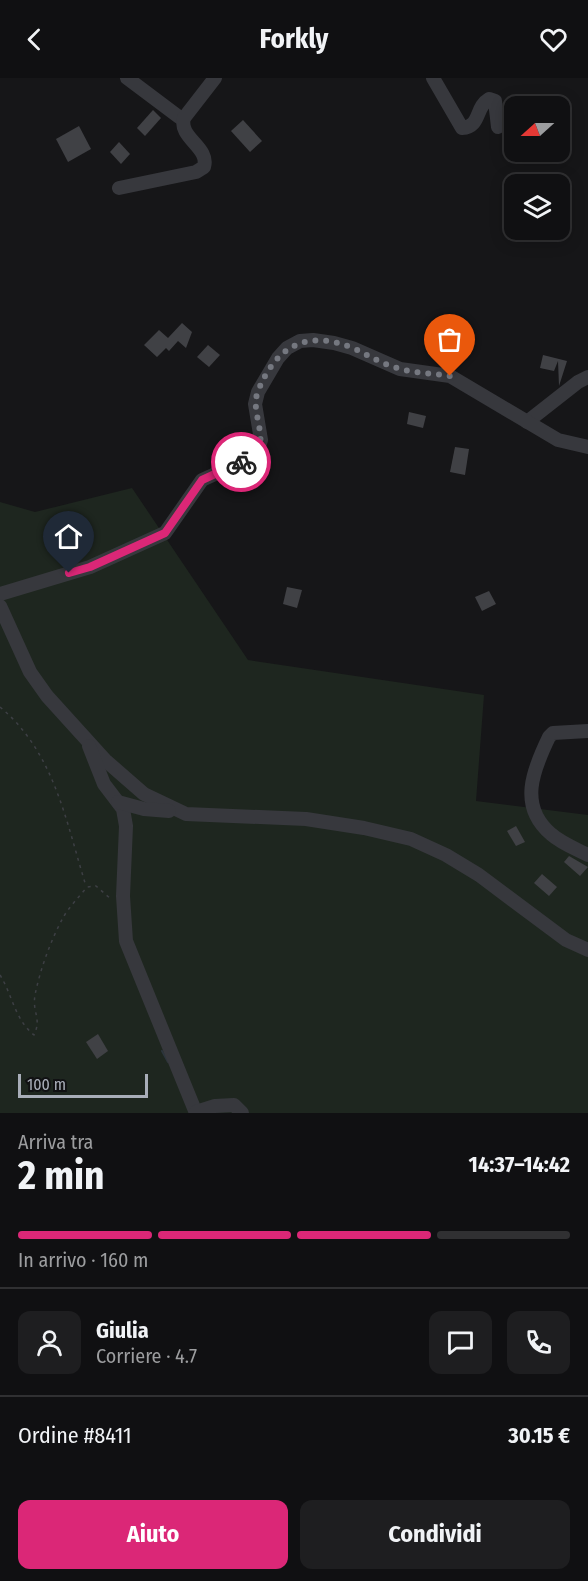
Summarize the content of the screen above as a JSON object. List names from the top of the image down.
{
  "scale_bar": "100 m",
  "north": "left",
  "page": {
    "header": "Forkly",
    "scale": "100 m",
    "heading": ["2 min", "Arriva tra", "14:37–14:42"],
    "panel": [
      "Giulia",
      "Corriere · 4.7",
      "Ordine #8411",
      "30.15 €"
    ],
    "bar": "In arrivo · 160 m",
    "buttons": ["Aiuto", "Condividi"]
  }
}
